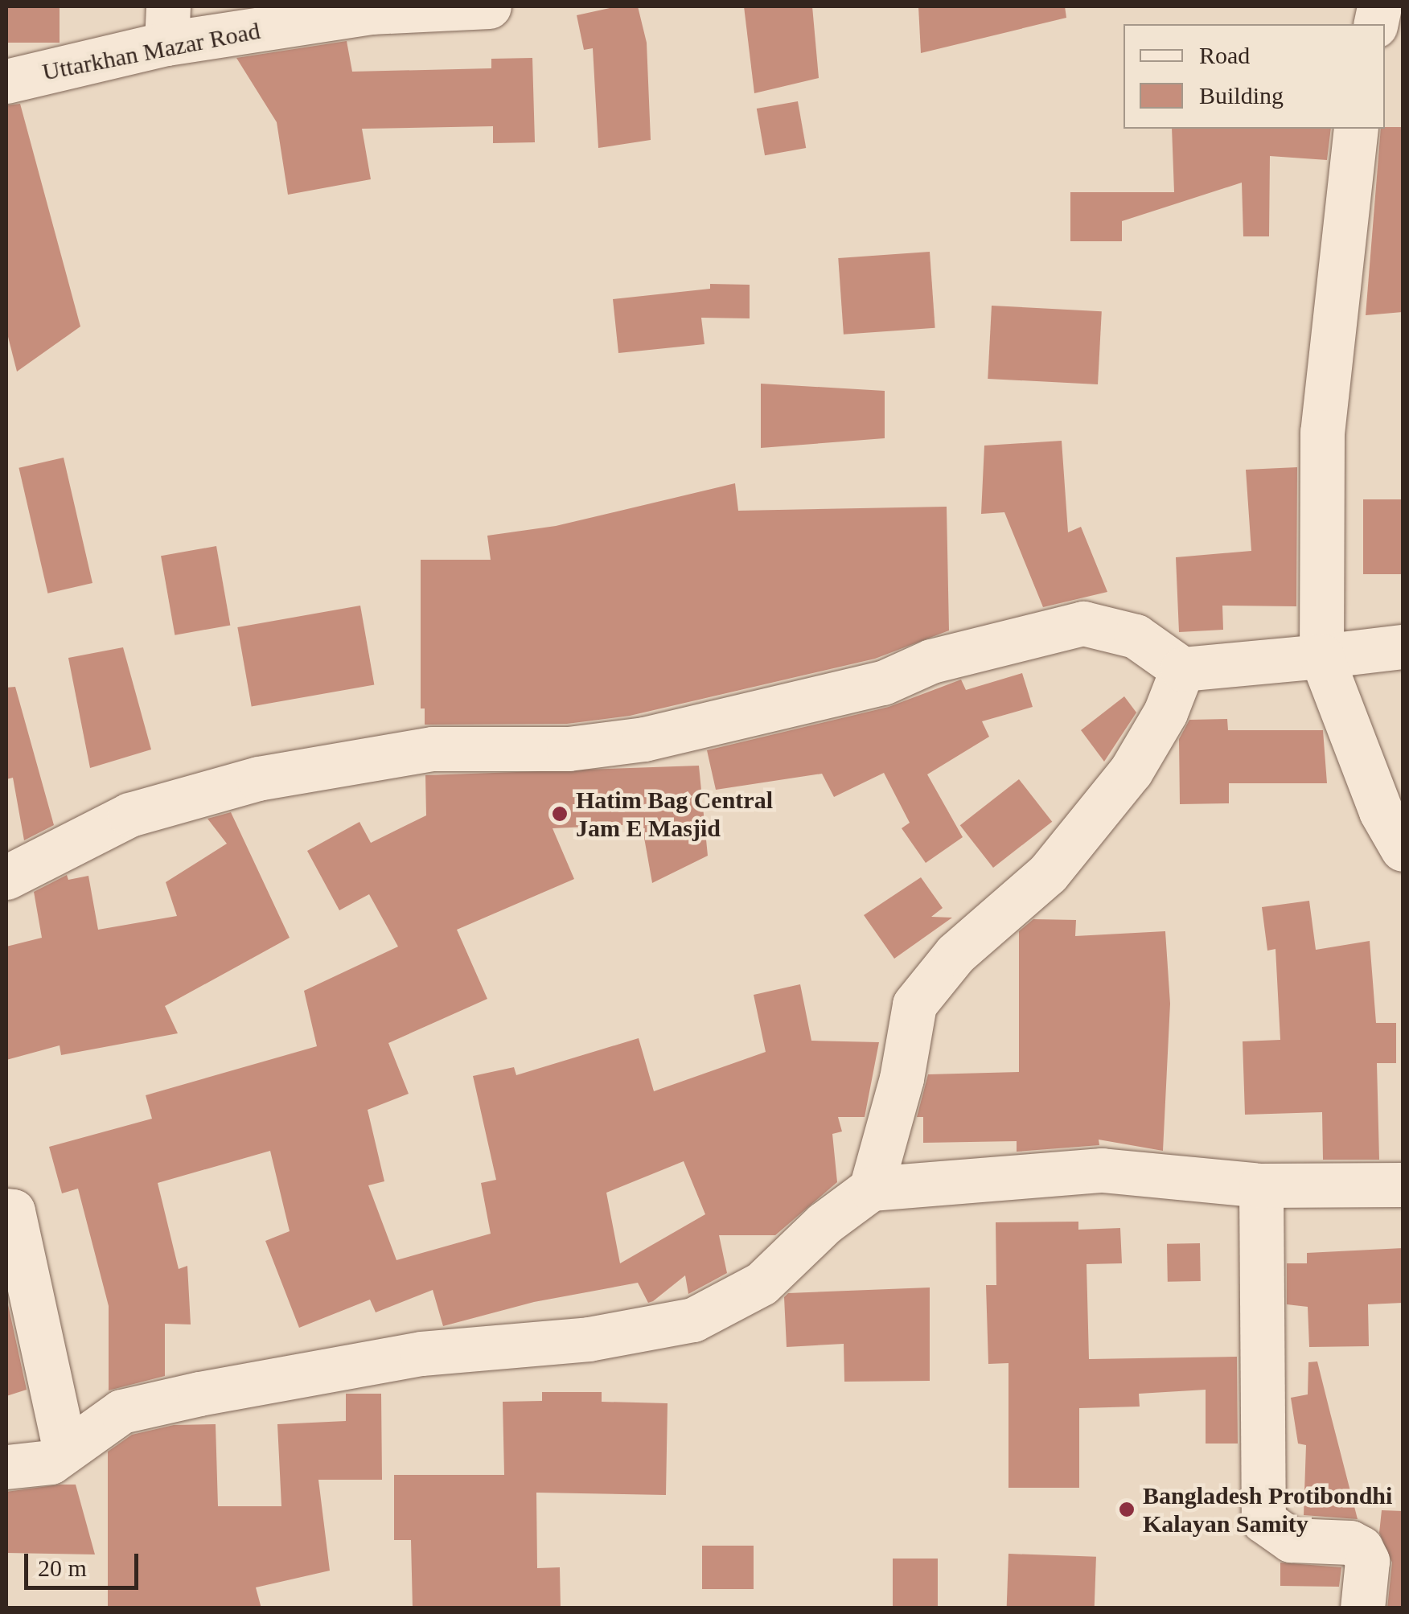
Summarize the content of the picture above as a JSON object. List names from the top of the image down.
{
  "streets": {
    "street": ["Uttarkhan Mazar Road"]
  },
  "places": ["Hatim Bag Central Jam E Masjid", "Bangladesh Protibondhi Kalayan Samity"],
  "legend": ["Road", "Building"],
  "scale_bar": "20 m"
}
